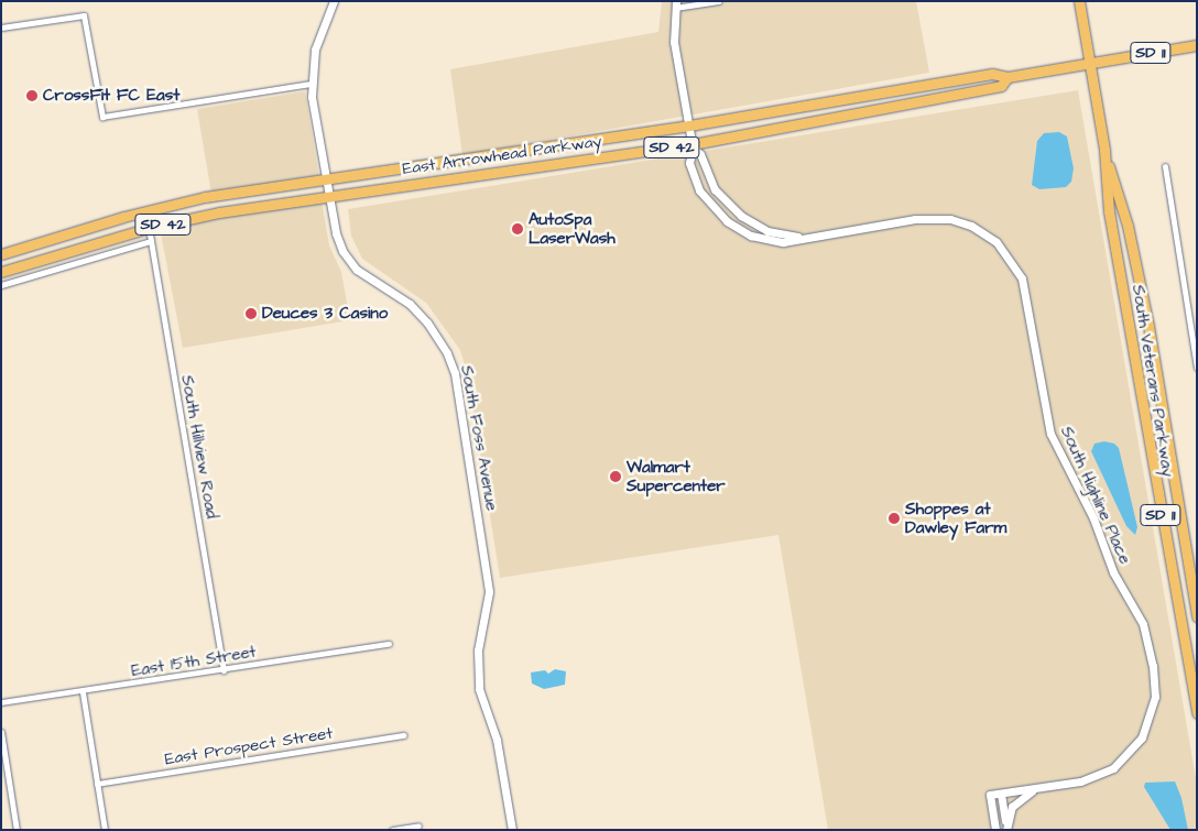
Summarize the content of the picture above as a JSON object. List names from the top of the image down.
{
  "streets": {
    "main road": [
      "SD 11",
      "SD 42",
      "East Arrowhead Parkway",
      "South Veterans Parkway"
    ],
    "street": [
      "South Foss Avenue",
      "South Hillview Road",
      "South Highline Place",
      "East 15th Street",
      "East Prospect Street"
    ]
  },
  "crossings": [
    ["East Arrowhead Parkway", "South Veterans Parkway"],
    ["East Arrowhead Parkway", "South Foss Avenue"],
    ["East Arrowhead Parkway", "South Hillview Road"],
    ["East Arrowhead Parkway", "South Highline Place"],
    ["South Hillview Road", "East 15th Street"]
  ],
  "places": [
    "CrossFit FC East",
    "AutoSpa LaserWash",
    "Deuces 3 Casino",
    "Walmart Supercenter",
    "Shoppes at Dawley Farm"
  ]
}
